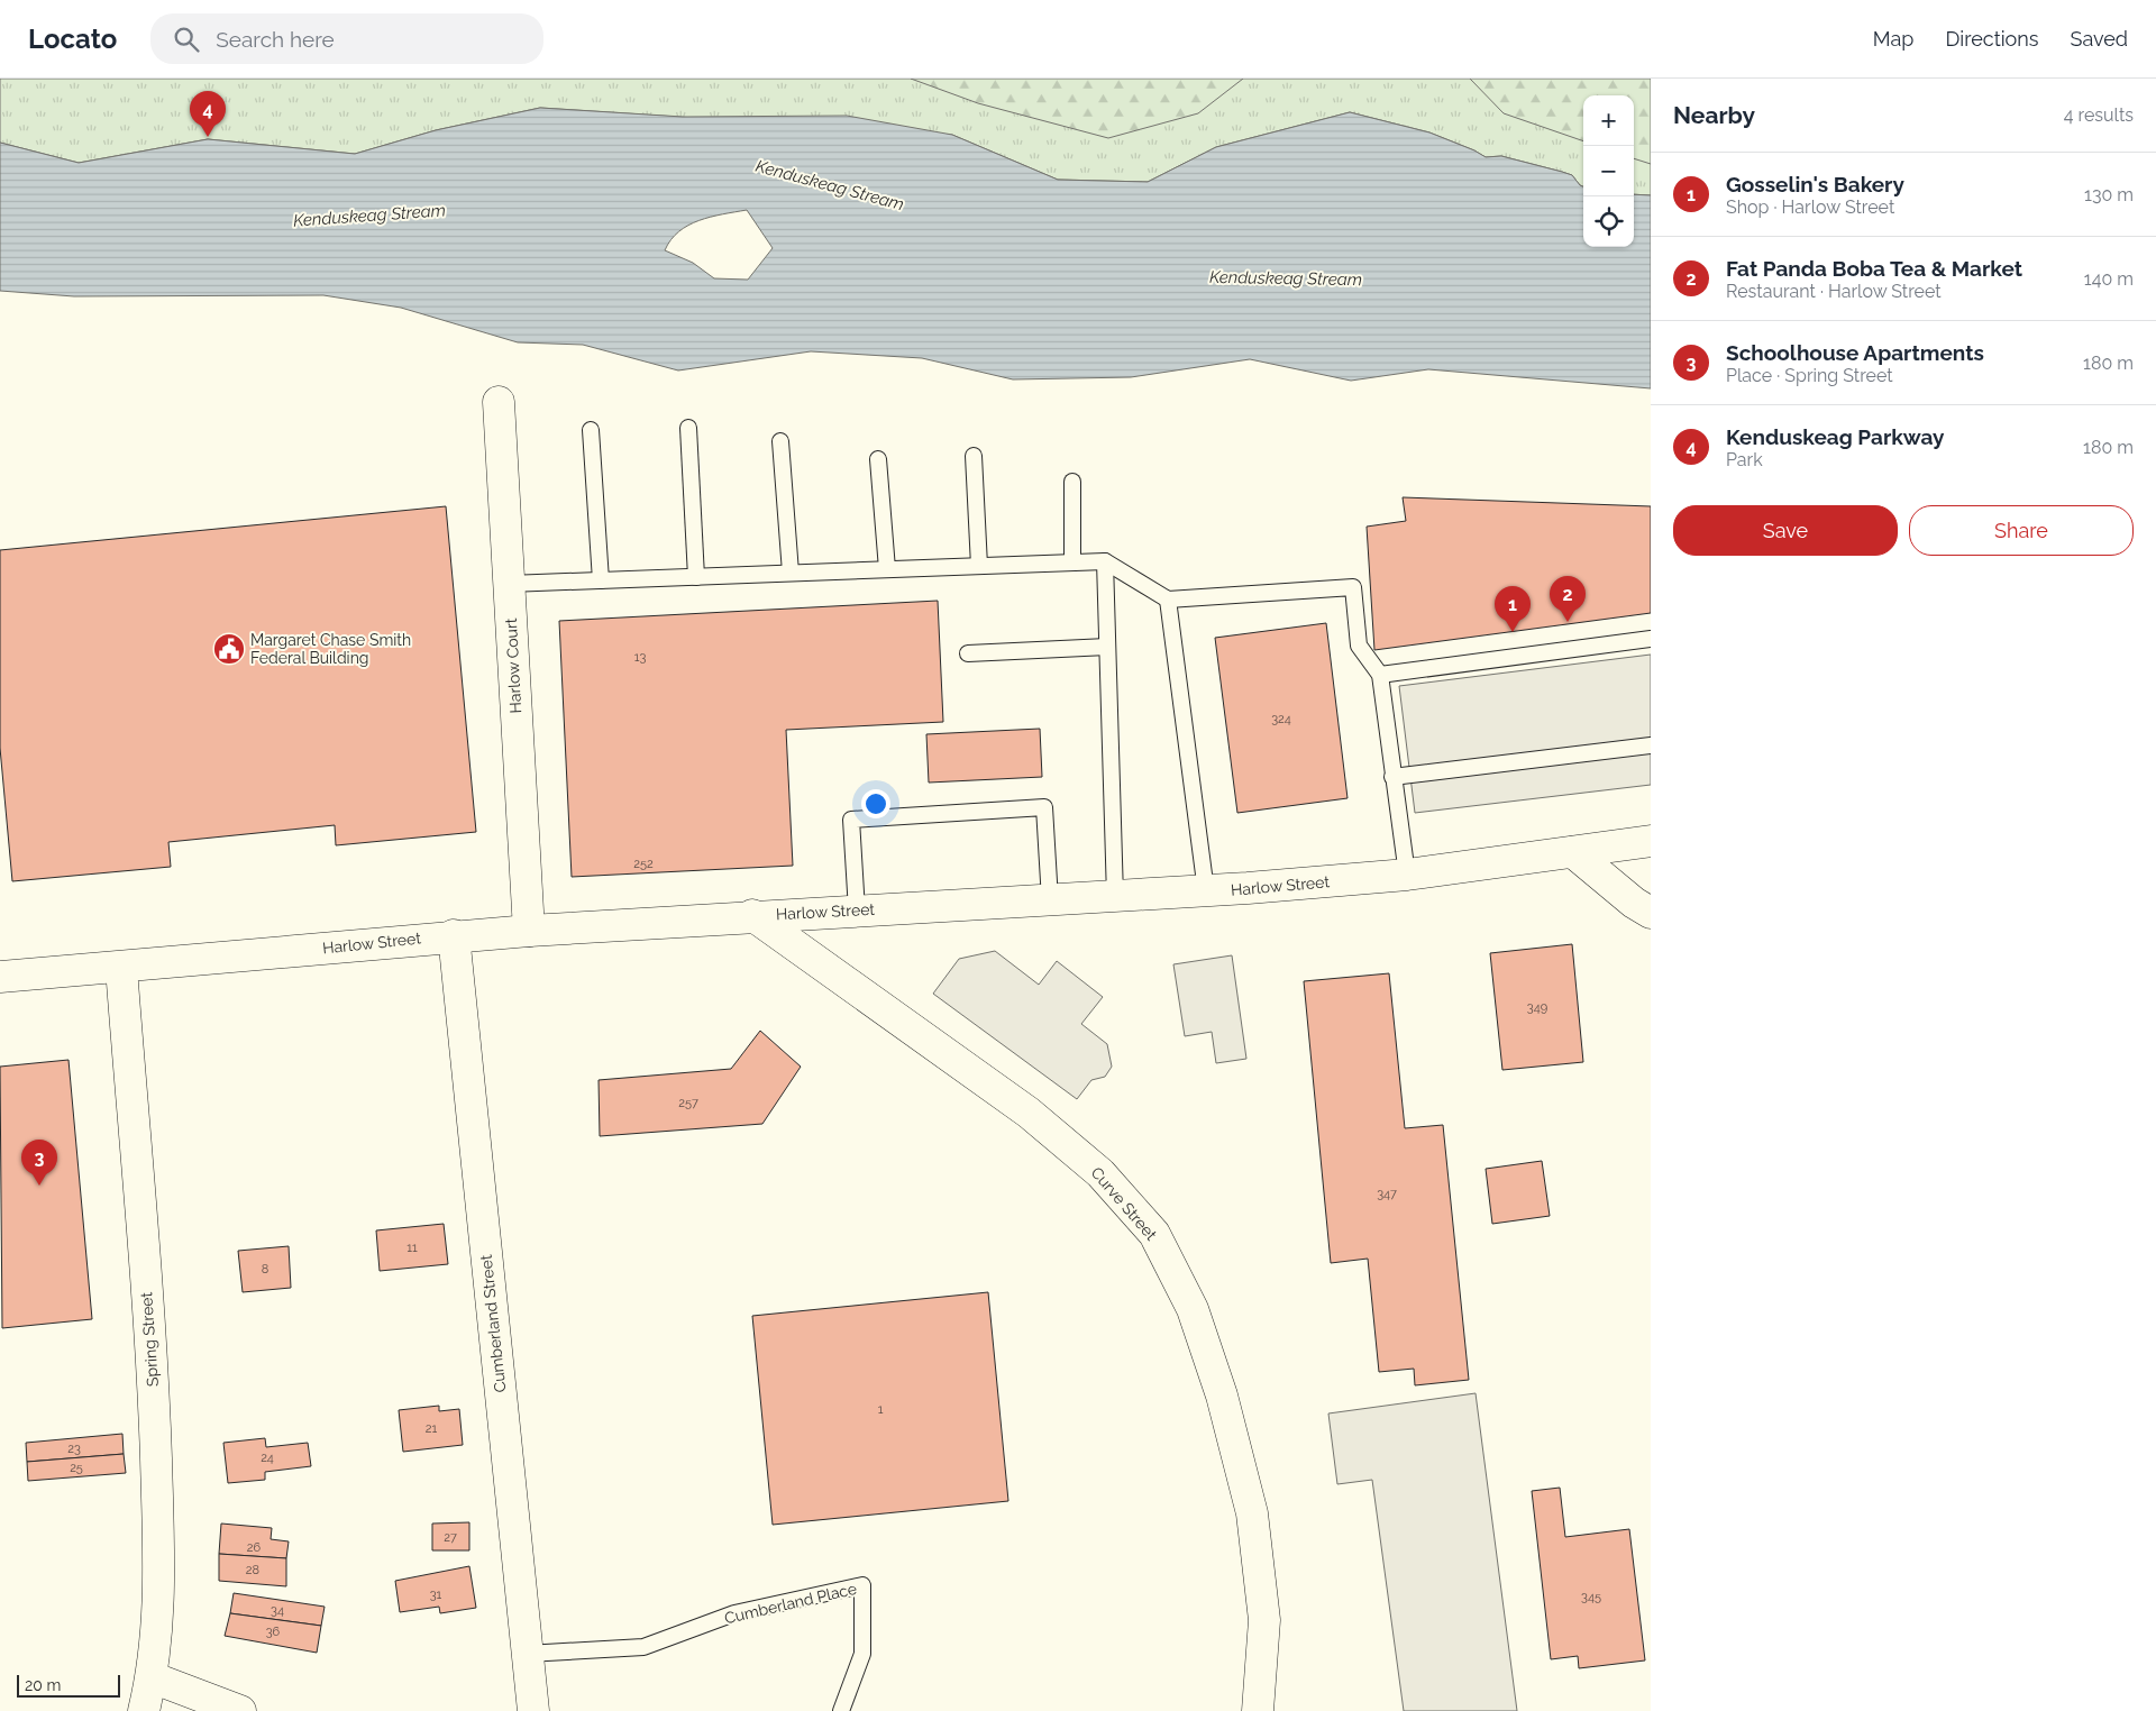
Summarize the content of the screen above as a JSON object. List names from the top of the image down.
{
  "streets": {
    "street": [
      "Harlow Court",
      "Harlow Street",
      "Curve Street",
      "Cumberland Street",
      "Spring Street"
    ],
    "lane": ["Cumberland Place"]
  },
  "crossings": [
    ["Harlow Court", "Harlow Street"],
    ["Harlow Street", "Curve Street"],
    ["Harlow Street", "Cumberland Street"],
    ["Harlow Street", "Spring Street"],
    ["Cumberland Street", "Cumberland Place"]
  ],
  "water": ["Kenduskeag Stream"],
  "places": {
    "public building": ["Margaret Chase Smith Federal Building"]
  },
  "house_numbers": [
    "13",
    "324",
    "252",
    "349",
    "257",
    "347",
    "11",
    "8",
    "1",
    "21",
    "23",
    "24",
    "25",
    "27",
    "26",
    "28",
    "31",
    "345",
    "34",
    "36"
  ],
  "scale_bar": "20 m",
  "page": {
    "header": "Locato",
    "search": "Search here",
    "nav": ["Map", "Directions", "Saved"],
    "heading": ["Nearby", "4 results"],
    "pins": [
      "4",
      "2",
      "1",
      "3"
    ],
    "map_buttons": ["+", "−"],
    "list": [
      {
        "mark": "1",
        "name": "Gosselin's Bakery",
        "note": "Shop · Harlow Street",
        "value": "130 m"
      },
      {
        "mark": "2",
        "name": "Fat Panda Boba Tea & Market",
        "note": "Restaurant · Harlow Street",
        "value": "140 m"
      },
      {
        "mark": "3",
        "name": "Schoolhouse Apartments",
        "note": "Place · Spring Street",
        "value": "180 m"
      },
      {
        "mark": "4",
        "name": "Kenduskeag Parkway",
        "note": "Park",
        "value": "180 m"
      }
    ],
    "buttons": ["Save", "Share"],
    "scale": "20 m"
  }
}
